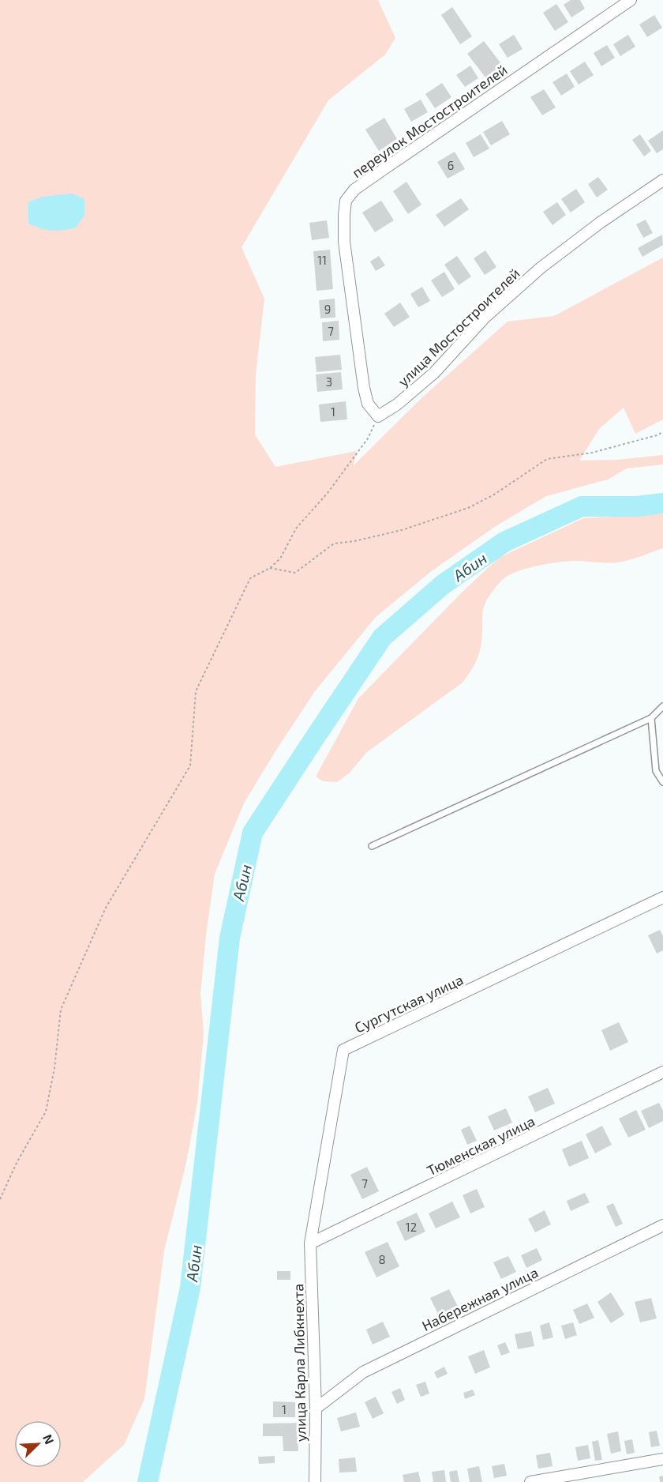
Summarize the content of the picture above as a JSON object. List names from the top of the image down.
{
  "streets": {
    "street": [
      "переулок Мостостроителей",
      "улица Мостостроителей",
      "Сургутская улица",
      "Тюменская улица",
      "Набережная улица",
      "улица Карла Либкнехта"
    ]
  },
  "crossings": [
    ["переулок Мостостроителей", "улица Мостостроителей"],
    ["Сургутская улица", "Тюменская улица"],
    ["Сургутская улица", "улица Карла Либкнехта"],
    ["Тюменская улица", "улица Карла Либкнехта"],
    ["Набережная улица", "улица Карла Либкнехта"]
  ],
  "water": ["Абин"],
  "house_numbers": [
    "6",
    "11",
    "9",
    "7",
    "3",
    "1",
    "7",
    "12",
    "8",
    "1"
  ],
  "north": "top right"
}
